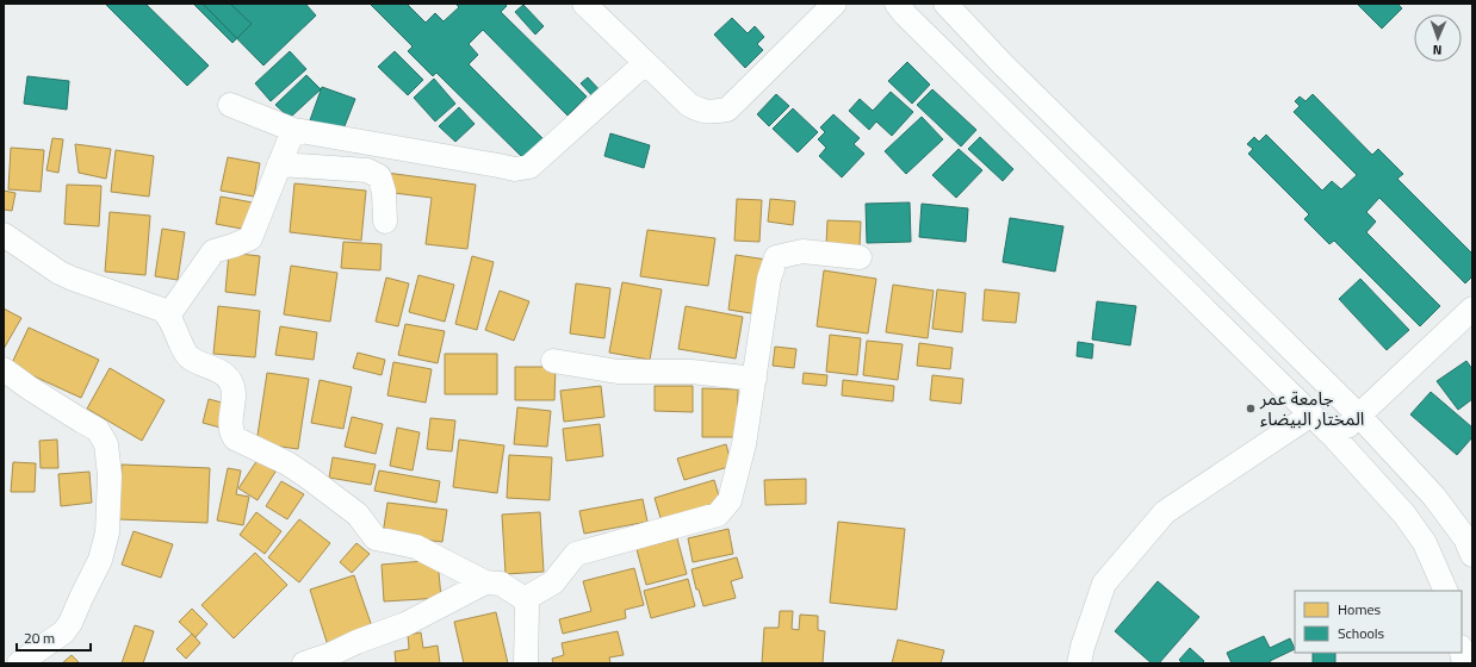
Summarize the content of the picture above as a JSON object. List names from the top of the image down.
{
  "places": ["جامعة عمر المختار البيضاء"],
  "legend": ["Homes", "Schools"],
  "scale_bar": "20 m",
  "north": "bottom"
}
